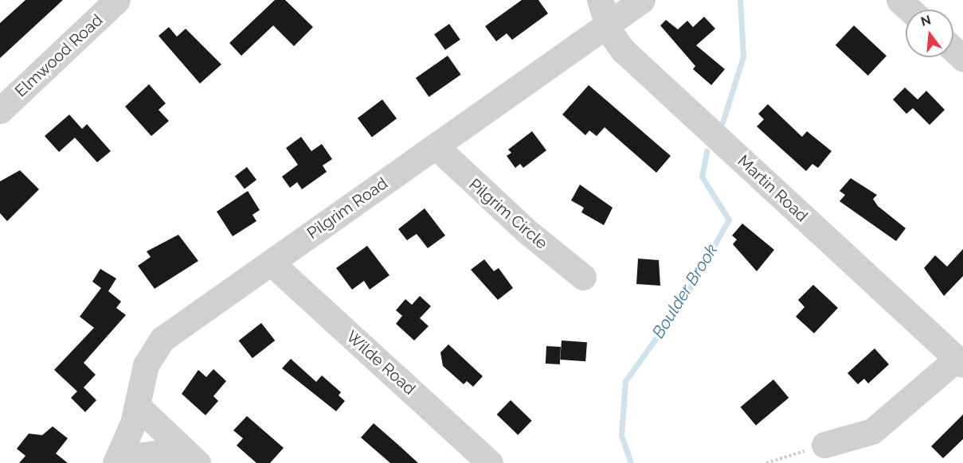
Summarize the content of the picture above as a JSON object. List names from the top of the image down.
{
  "streets": {
    "street": [
      "Elmwood Road",
      "Martin Road",
      "Pilgrim Road",
      "Pilgrim Circle",
      "Wilde Road"
    ]
  },
  "crossings": [
    ["Martin Road", "Pilgrim Road"],
    ["Pilgrim Road", "Pilgrim Circle"],
    ["Pilgrim Road", "Wilde Road"]
  ],
  "water": ["Boulder Brook"],
  "north": "top"
}
